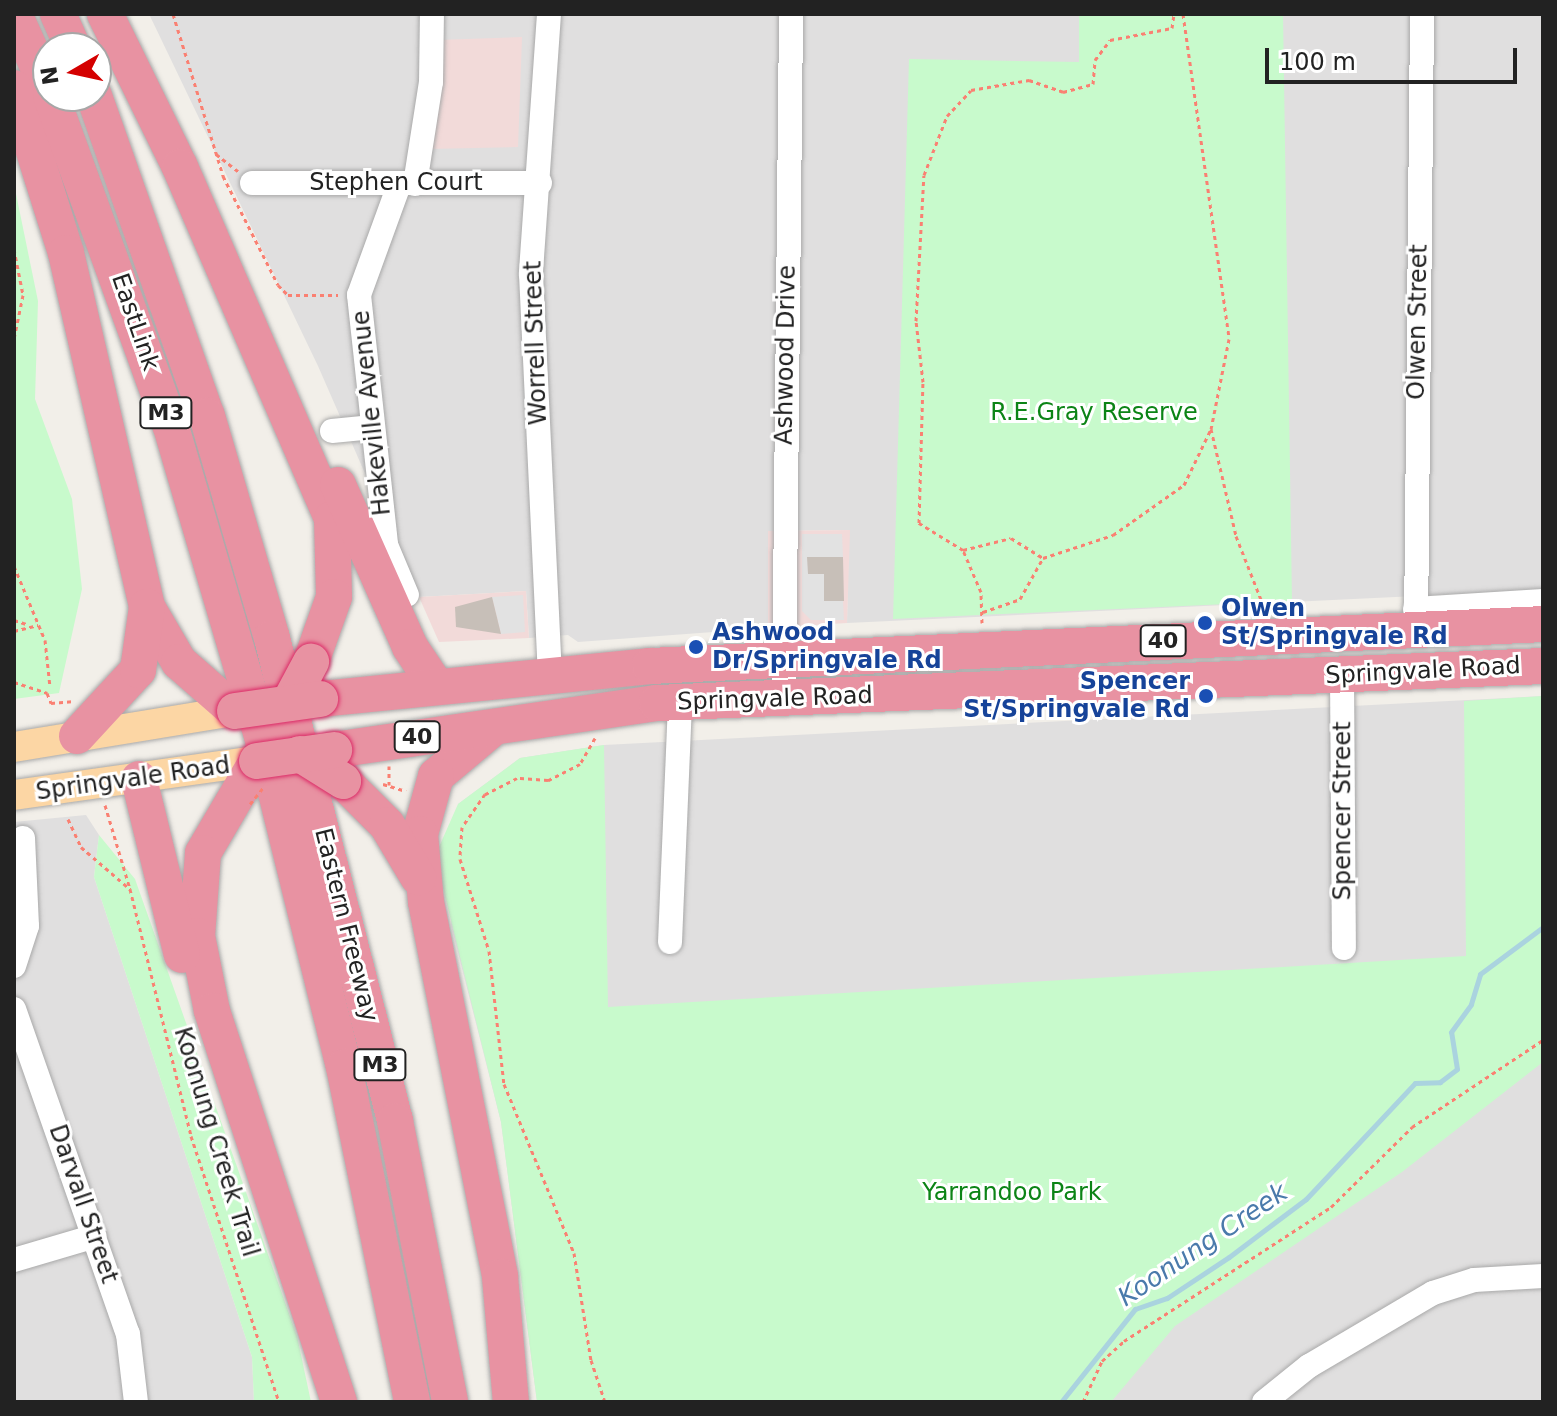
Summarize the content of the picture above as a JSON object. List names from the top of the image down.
{
  "streets": {
    "highway": [
      "EastLink",
      "M3",
      "40",
      "Springvale Road",
      "Eastern Freeway"
    ],
    "street": [
      "Stephen Court",
      "Olwen Street",
      "Worrell Street",
      "Ashwood Drive",
      "Hakeville Avenue",
      "Spencer Street",
      "Darvall Street"
    ],
    "path": ["Koonung Creek Trail"]
  },
  "crossings": [
    ["Stephen Court", "Worrell Street"],
    ["Stephen Court", "Hakeville Avenue"],
    ["EastLink", "Springvale Road"],
    ["EastLink", "Eastern Freeway"],
    ["Olwen Street", "Springvale Road"],
    ["Worrell Street", "Springvale Road"],
    ["Ashwood Drive", "Springvale Road"],
    ["Springvale Road", "Spencer Street"],
    ["Springvale Road", "Eastern Freeway"],
    ["Springvale Road", "Koonung Creek Trail"]
  ],
  "water": ["Koonung Creek"],
  "parks": ["R.E.Gray Reserve", "Yarrandoo Park"],
  "places": ["Olwen St/Springvale Rd", "Ashwood Dr/Springvale Rd", "Spencer St/Springvale Rd"],
  "scale_bar": "100 m",
  "north": "left"
}
